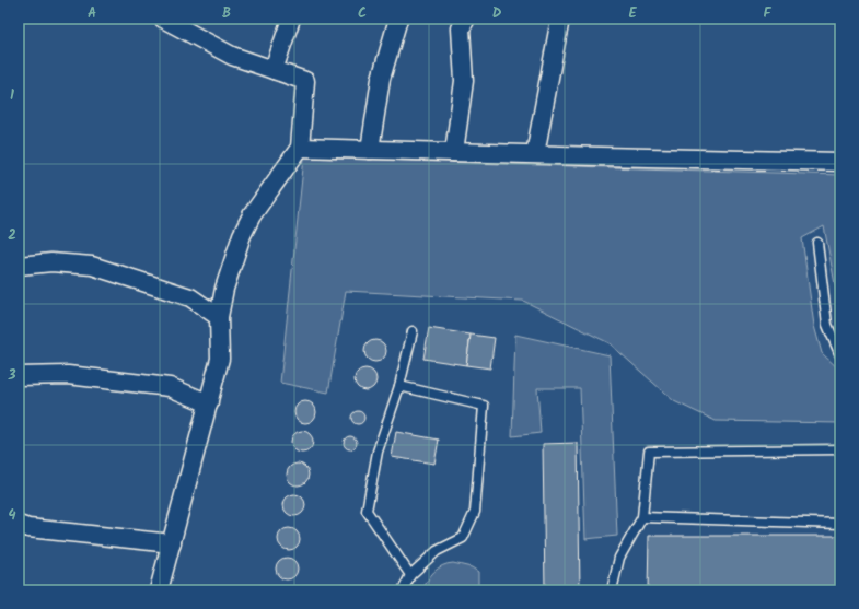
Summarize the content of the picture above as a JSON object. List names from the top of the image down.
{
  "grid": {
    "columns": [
      "A",
      "B",
      "C",
      "D",
      "E",
      "F"
    ],
    "rows": [
      "1",
      "2",
      "3",
      "4"
    ]
  }
}
